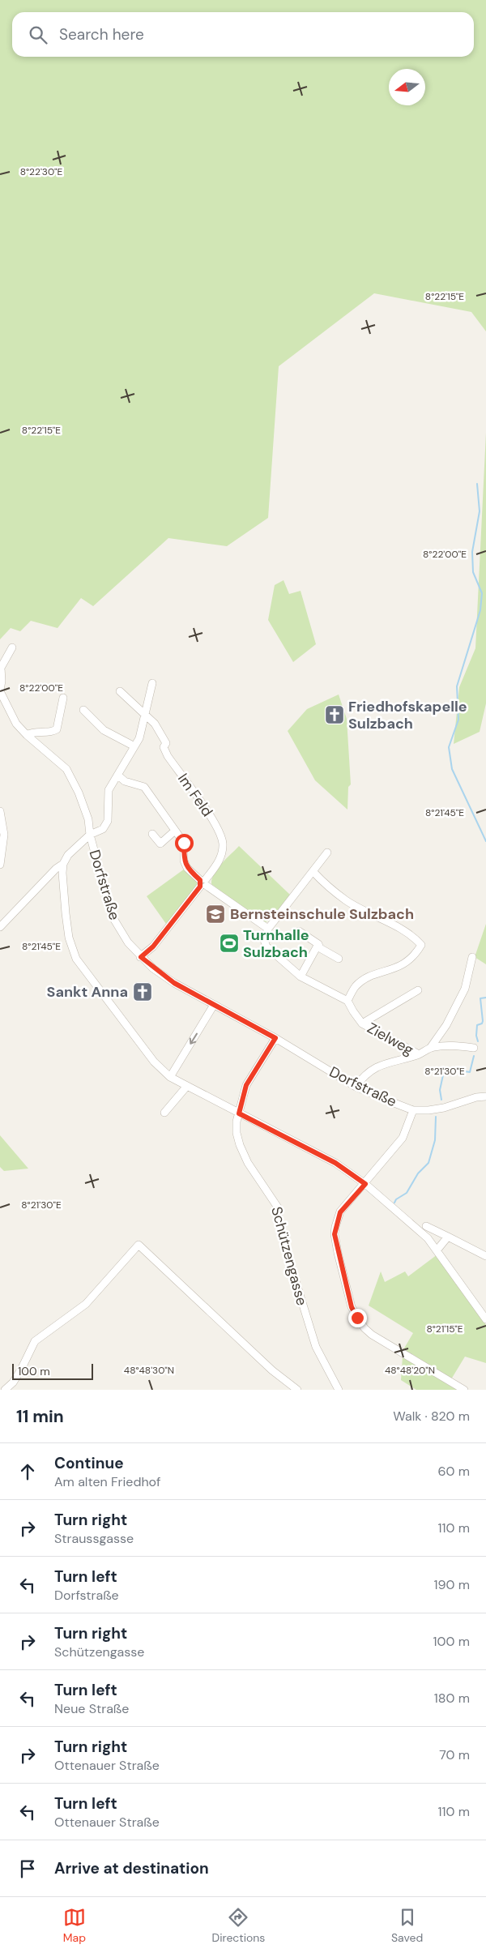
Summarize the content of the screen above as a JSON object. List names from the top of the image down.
{
  "streets": {
    "street": [
      "Im Feld",
      "Dorfstraße",
      "Zielweg",
      "Schützengasse"
    ]
  },
  "crossings": [
    ["Im Feld", "Dorfstraße"],
    ["Dorfstraße", "Schützengasse"]
  ],
  "places": {
    "church": ["Friedhofskapelle Sulzbach", "Sankt Anna"],
    "school or university": ["Bernsteinschule Sulzbach"],
    "sports": ["Turnhalle Sulzbach"]
  },
  "scale_bar": "100 m",
  "north": "left",
  "page": {
    "search": "Search here",
    "scale": "100 m",
    "heading": ["11 min", "Walk · 820 m"],
    "list": [
      ["Continue", "Am alten Friedhof", "60 m"],
      ["Turn right", "Straussgasse", "110 m"],
      ["Turn left", "Dorfstraße", "190 m"],
      ["Turn right", "Schützengasse", "100 m"],
      ["Turn left", "Neue Straße", "180 m"],
      ["Turn right", "Ottenauer Straße", "70 m"],
      ["Turn left", "Ottenauer Straße", "110 m"],
      "Arrive at destination"
    ],
    "nav": ["Map", "Directions", "Saved"]
  },
  "coordinates": [
    "8°22'30\"E",
    "8°22'15\"E",
    "8°22'00\"E",
    "8°21'45\"E",
    "8°21'30\"E",
    "8°21'15\"E",
    "48°48'30\"N",
    "48°48'20\"N"
  ]
}
